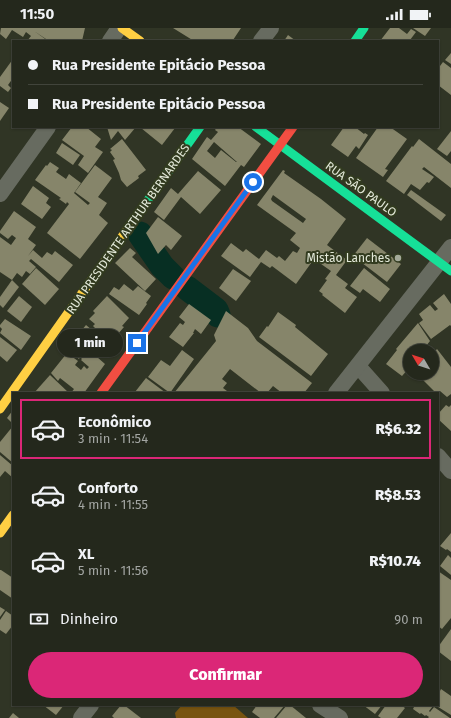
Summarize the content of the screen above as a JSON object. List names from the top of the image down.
{
  "streets": {
    "street": ["RUA SÃO PAULO", "RUA PRESIDENTE ARTHUR BERNARDES"]
  },
  "places": ["Mistão Lanches"],
  "north": "top left",
  "page": {
    "status": "11:50",
    "banner": ["Rua Presidente Epitácio Pessoa", "Rua Presidente Epitácio Pessoa"],
    "bubble": "1 min",
    "list": [
      {
        "name": "Econômico",
        "note": "3 min · 11:54",
        "value": "R$6.32"
      },
      {
        "name": "Conforto",
        "note": "4 min · 11:55",
        "value": "R$8.53"
      },
      {
        "name": "XL",
        "note": "5 min · 11:56",
        "value": "R$10.74"
      }
    ],
    "pay": ["Dinheiro", "90 m"],
    "buttons": "Confirmar"
  }
}
